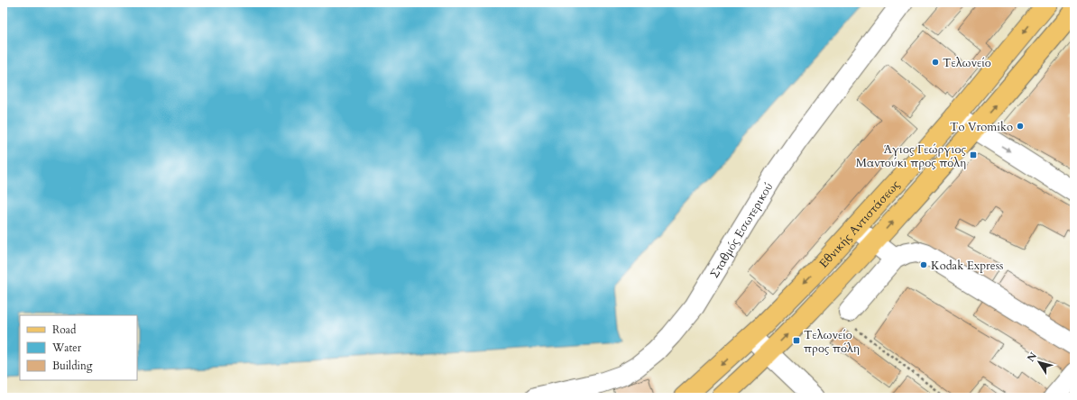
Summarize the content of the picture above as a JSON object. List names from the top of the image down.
{
  "streets": {
    "main road": ["Εθνικής Αντιστάσεως"],
    "street": ["Σταθμός Εσωτερικού"]
  },
  "places": {
    "other": ["Τελωνείο", "To Vromiko", "Kodak Express"],
    "transit": ["Άγιος Γεώργιος Μαντούκι προς πόλη", "Τελωνείο προς πόλη"]
  },
  "legend": ["Road", "Water", "Building"],
  "north": "top left"
}
